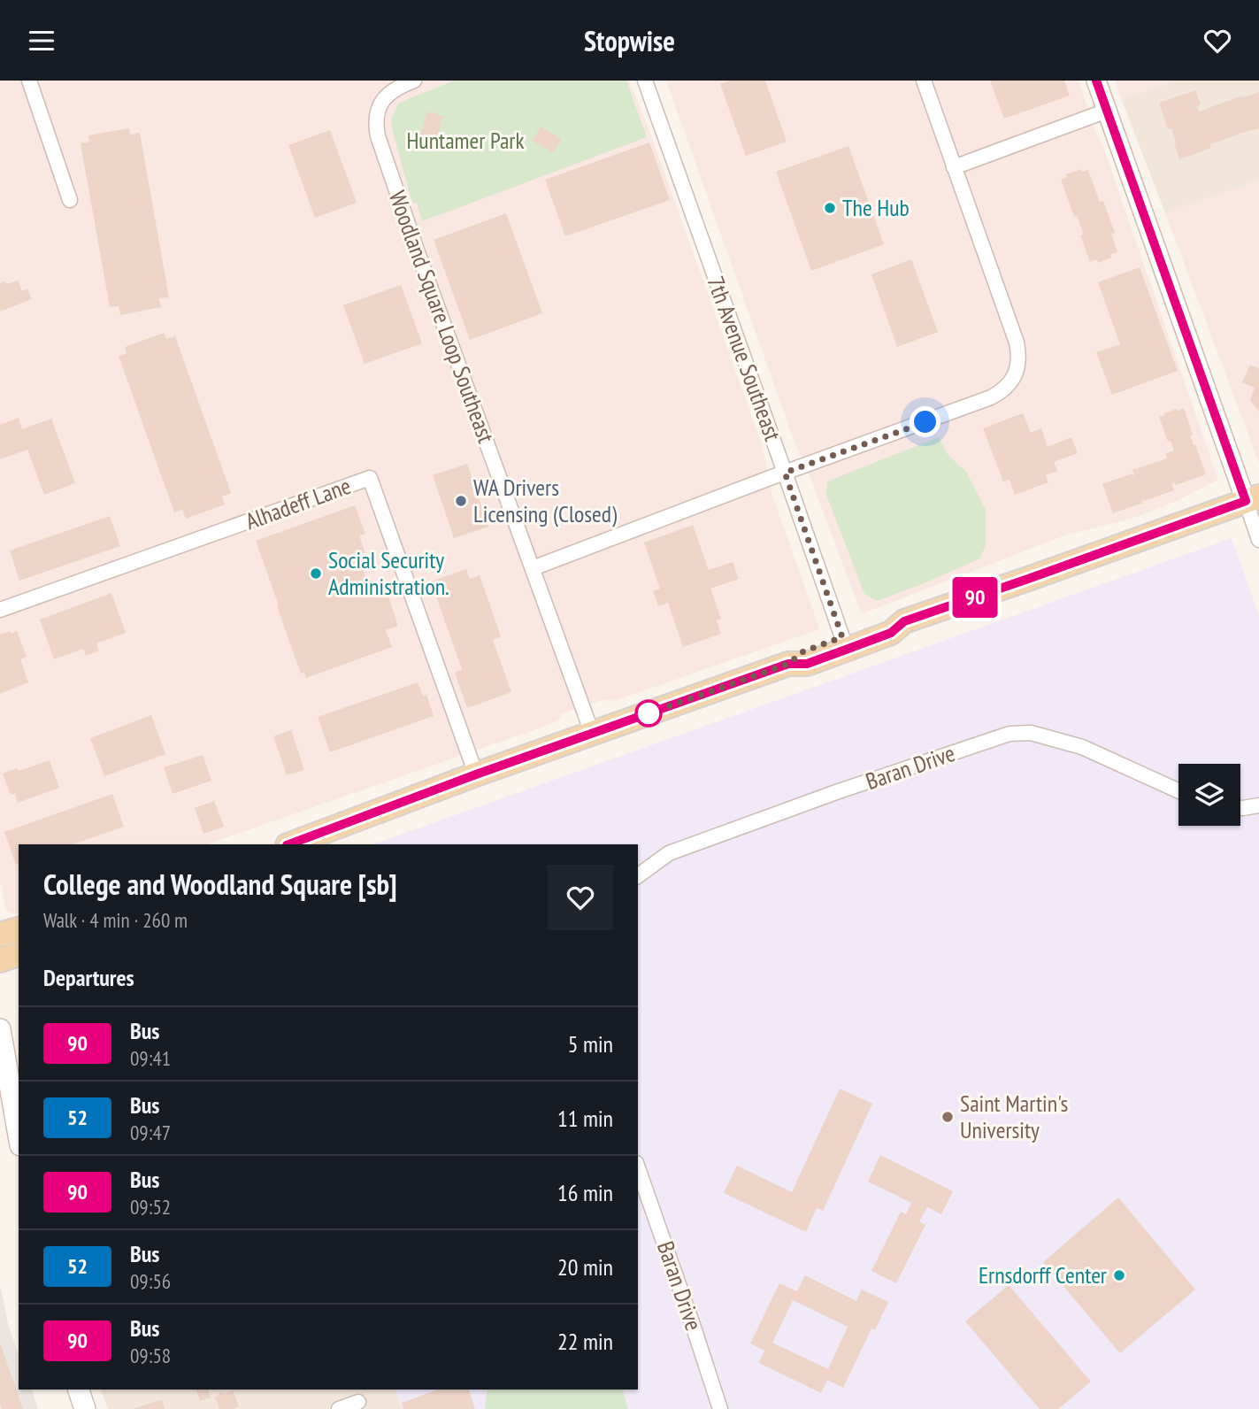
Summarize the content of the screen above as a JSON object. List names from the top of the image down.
{
  "streets": {
    "street": [
      "Woodland Square Loop Southeast",
      "7th Avenue Southeast",
      "Alhadeff Lane",
      "Baran Drive"
    ]
  },
  "parks": ["Huntamer Park"],
  "places": [
    "The Hub",
    "WA Drivers Licensing (Closed)",
    "Social Security Administration.",
    "Saint Martin's University",
    "Ernsdorff Center"
  ],
  "lines": ["bus line 90"],
  "page": {
    "header": "Stopwise",
    "on_map": "90",
    "heading": [
      ["College and Woodland Square [sb]", "Walk · 4 min · 260 m"],
      "Departures"
    ],
    "list": [
      {
        "mark": "90",
        "name": "Bus",
        "note": "09:41",
        "value": "5 min"
      },
      {
        "mark": "52",
        "name": "Bus",
        "note": "09:47",
        "value": "11 min"
      },
      {
        "mark": "90",
        "name": "Bus",
        "note": "09:52",
        "value": "16 min"
      },
      {
        "mark": "52",
        "name": "Bus",
        "note": "09:56",
        "value": "20 min"
      },
      {
        "mark": "90",
        "name": "Bus",
        "note": "09:58",
        "value": "22 min"
      }
    ]
  }
}
